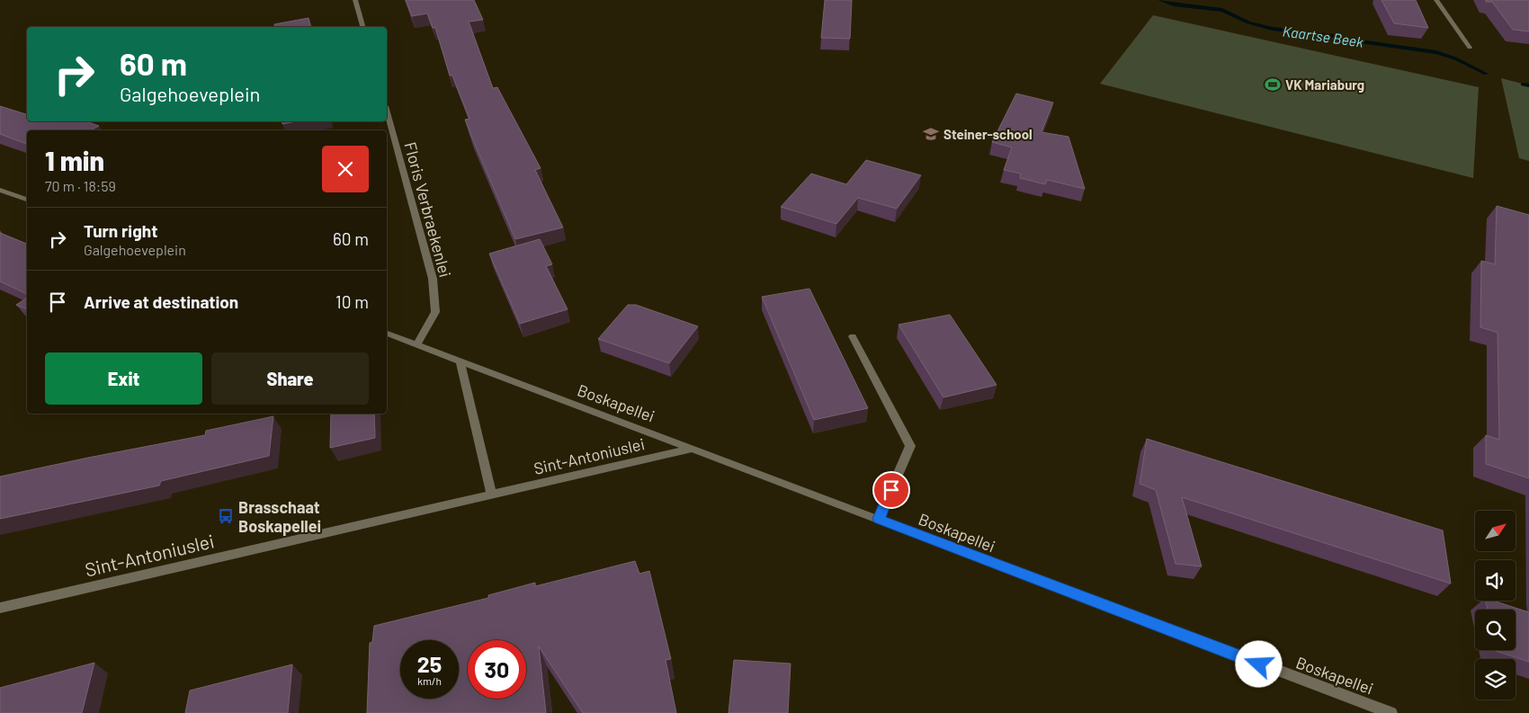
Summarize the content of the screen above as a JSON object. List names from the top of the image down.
{
  "streets": {
    "street": ["Floris Verbraekenlei", "Boskapellei", "Sint-Antoniuslei"]
  },
  "crossings": [
    ["Floris Verbraekenlei", "Boskapellei"],
    ["Boskapellei", "Sint-Antoniuslei"]
  ],
  "water": ["Kaartse Beek"],
  "places": {
    "sports": ["VK Mariaburg"],
    "school or university": ["Steiner-school"],
    "bus stop": ["Brasschaat Boskapellei"]
  },
  "north": "top right",
  "page": {
    "turn": ["60 m", "Galgehoeveplein"],
    "heading": ["1 min", "70 m · 18:59"],
    "list": [
      {
        "name": "Turn right",
        "note": "Galgehoeveplein",
        "value": "60 m"
      },
      {
        "name": "Arrive at destination",
        "value": "10 m"
      }
    ],
    "buttons": ["Exit", "Share"],
    "speed": "25 km/h",
    "limit": "30"
  }
}
